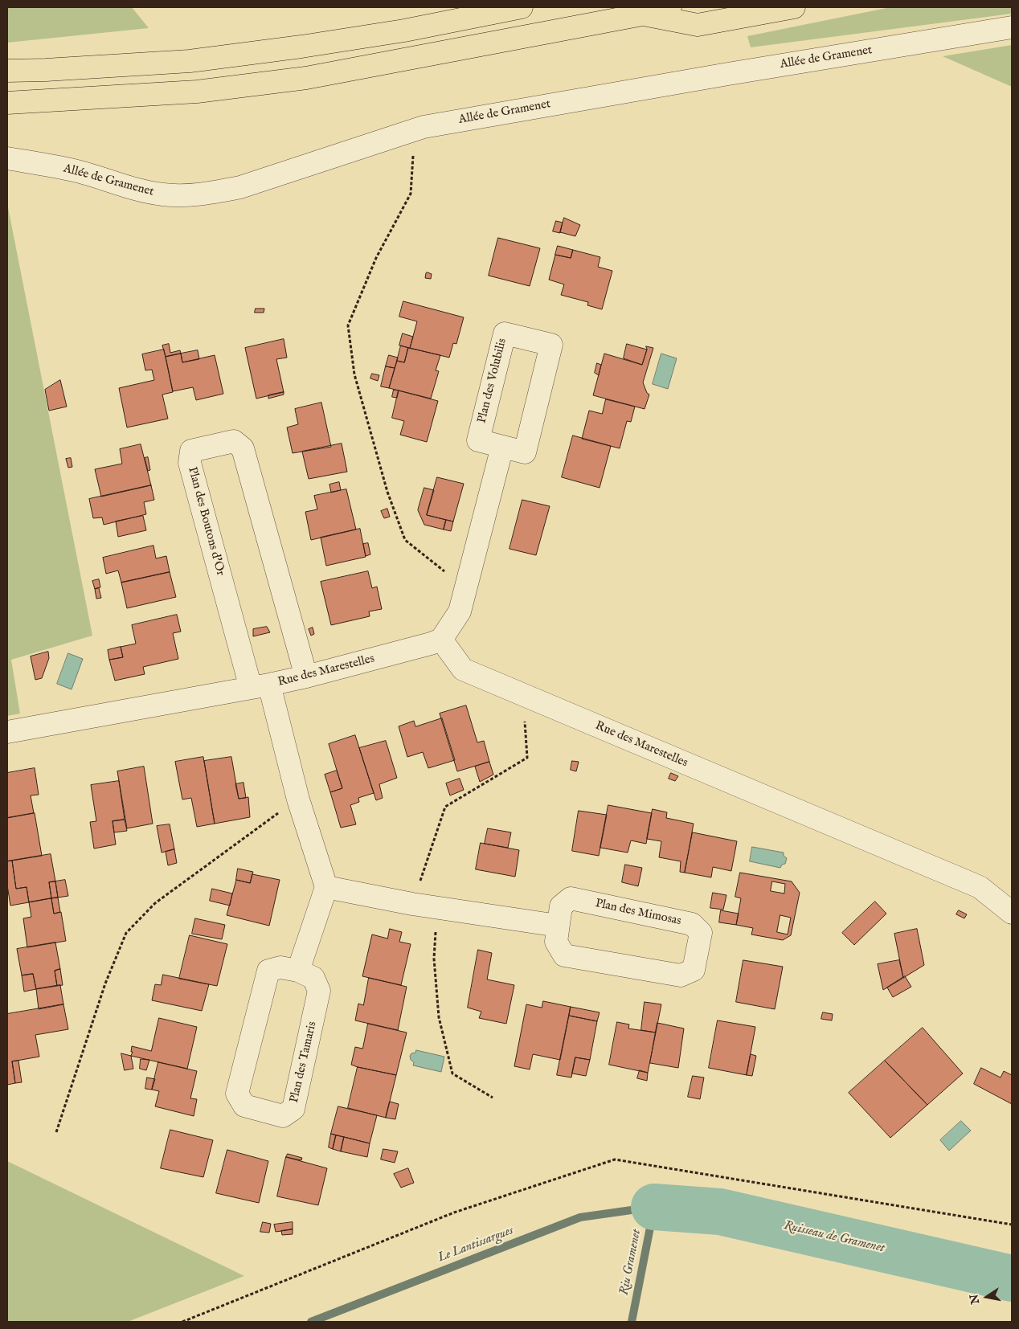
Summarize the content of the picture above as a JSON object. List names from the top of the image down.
{
  "streets": {
    "street": [
      "Allée de Gramenet",
      "Plan des Volubilis",
      "Plan des Boutons d'Or",
      "Rue des Marestelles",
      "Plan des Mimosas",
      "Plan des Tamaris"
    ]
  },
  "crossings": [
    ["Plan des Boutons d'Or", "Rue des Marestelles"]
  ],
  "water": ["Ruisseau de Gramenet", "Le Lantissargues", "Riu Gramenet"],
  "north": "left"
}
